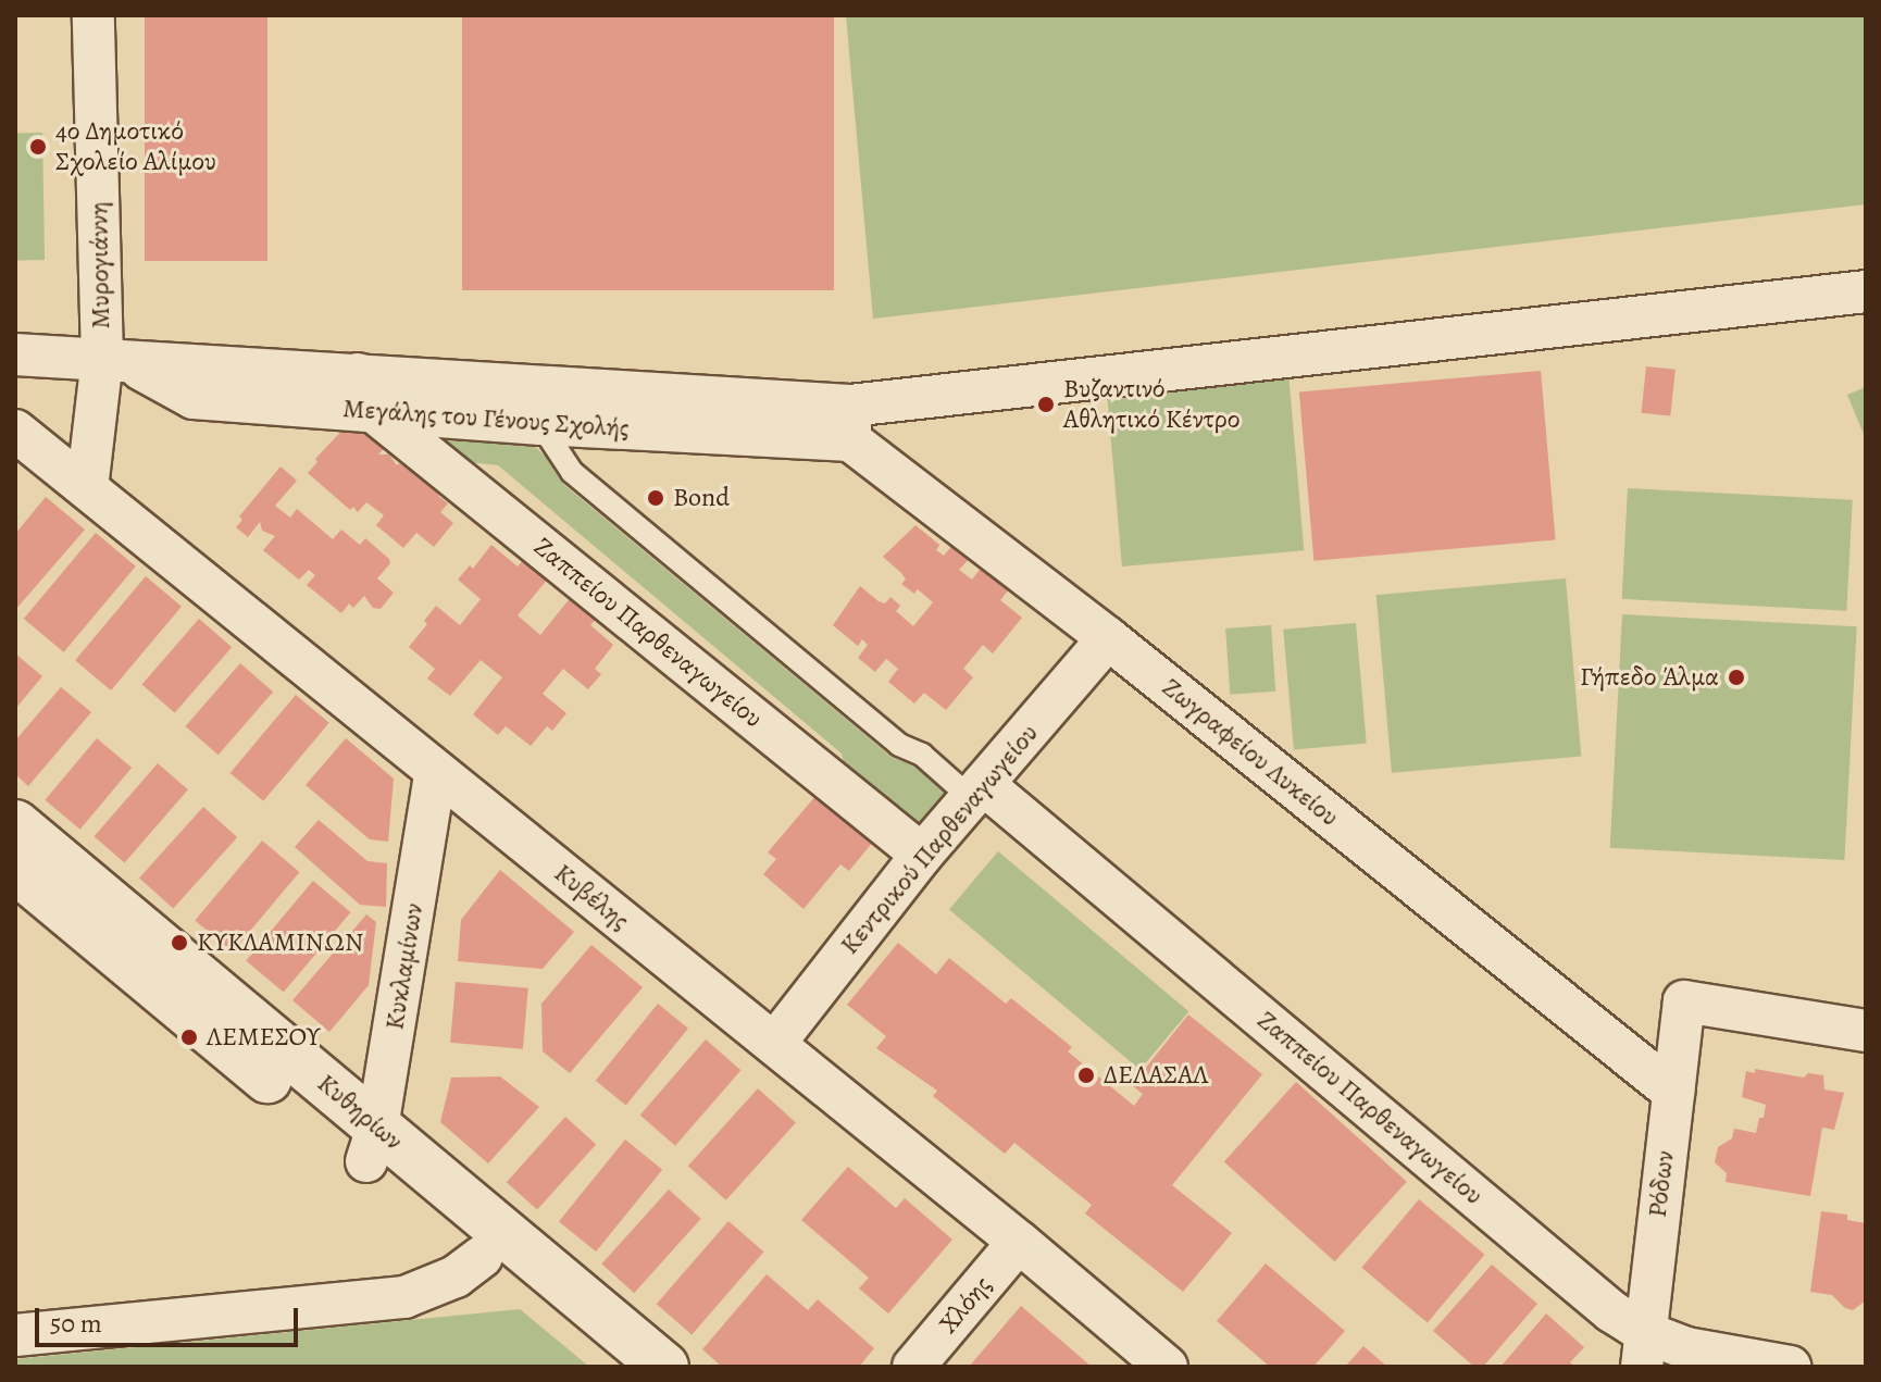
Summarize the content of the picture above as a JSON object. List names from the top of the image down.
{
  "streets": {
    "street": [
      "Μυρογιάννη",
      "Μεγάλης του Γένους Σχολής",
      "Ζαππείου Παρθεναγωγείου",
      "Ζωγραφείου Λυκείου",
      "Κεντρικού Παρθεναγωγείου",
      "Κυβέλης",
      "Κυκλαμίνων",
      "Κυθηρίων",
      "Ρόδων",
      "Χλόης"
    ]
  },
  "crossings": [
    ["Μυρογιάννη", "Μεγάλης του Γένους Σχολής"],
    ["Μυρογιάννη", "Κυβέλης"],
    ["Μεγάλης του Γένους Σχολής", "Ζαππείου Παρθεναγωγείου"],
    ["Μεγάλης του Γένους Σχολής", "Ζωγραφείου Λυκείου"],
    ["Ζαππείου Παρθεναγωγείου", "Κεντρικού Παρθεναγωγείου"],
    ["Ζαππείου Παρθεναγωγείου", "Ρόδων"],
    ["Ζωγραφείου Λυκείου", "Κεντρικού Παρθεναγωγείου"],
    ["Ζωγραφείου Λυκείου", "Ρόδων"],
    ["Κεντρικού Παρθεναγωγείου", "Κυβέλης"],
    ["Κυβέλης", "Κυκλαμίνων"],
    ["Κυβέλης", "Χλόης"],
    ["Κυκλαμίνων", "Κυθηρίων"]
  ],
  "places": [
    "4ο Δημοτικό Σχολείο Αλίμου",
    "Βυζαντινό Αθλητικό Κέντρο",
    "Bond",
    "Γήπεδο Άλμα",
    "ΚΥΚΛΑΜΙΝΩΝ",
    "ΛΕΜΕΣΟΥ",
    "ΔΕΛΑΣΑΛ"
  ],
  "scale_bar": "50 m"
}
